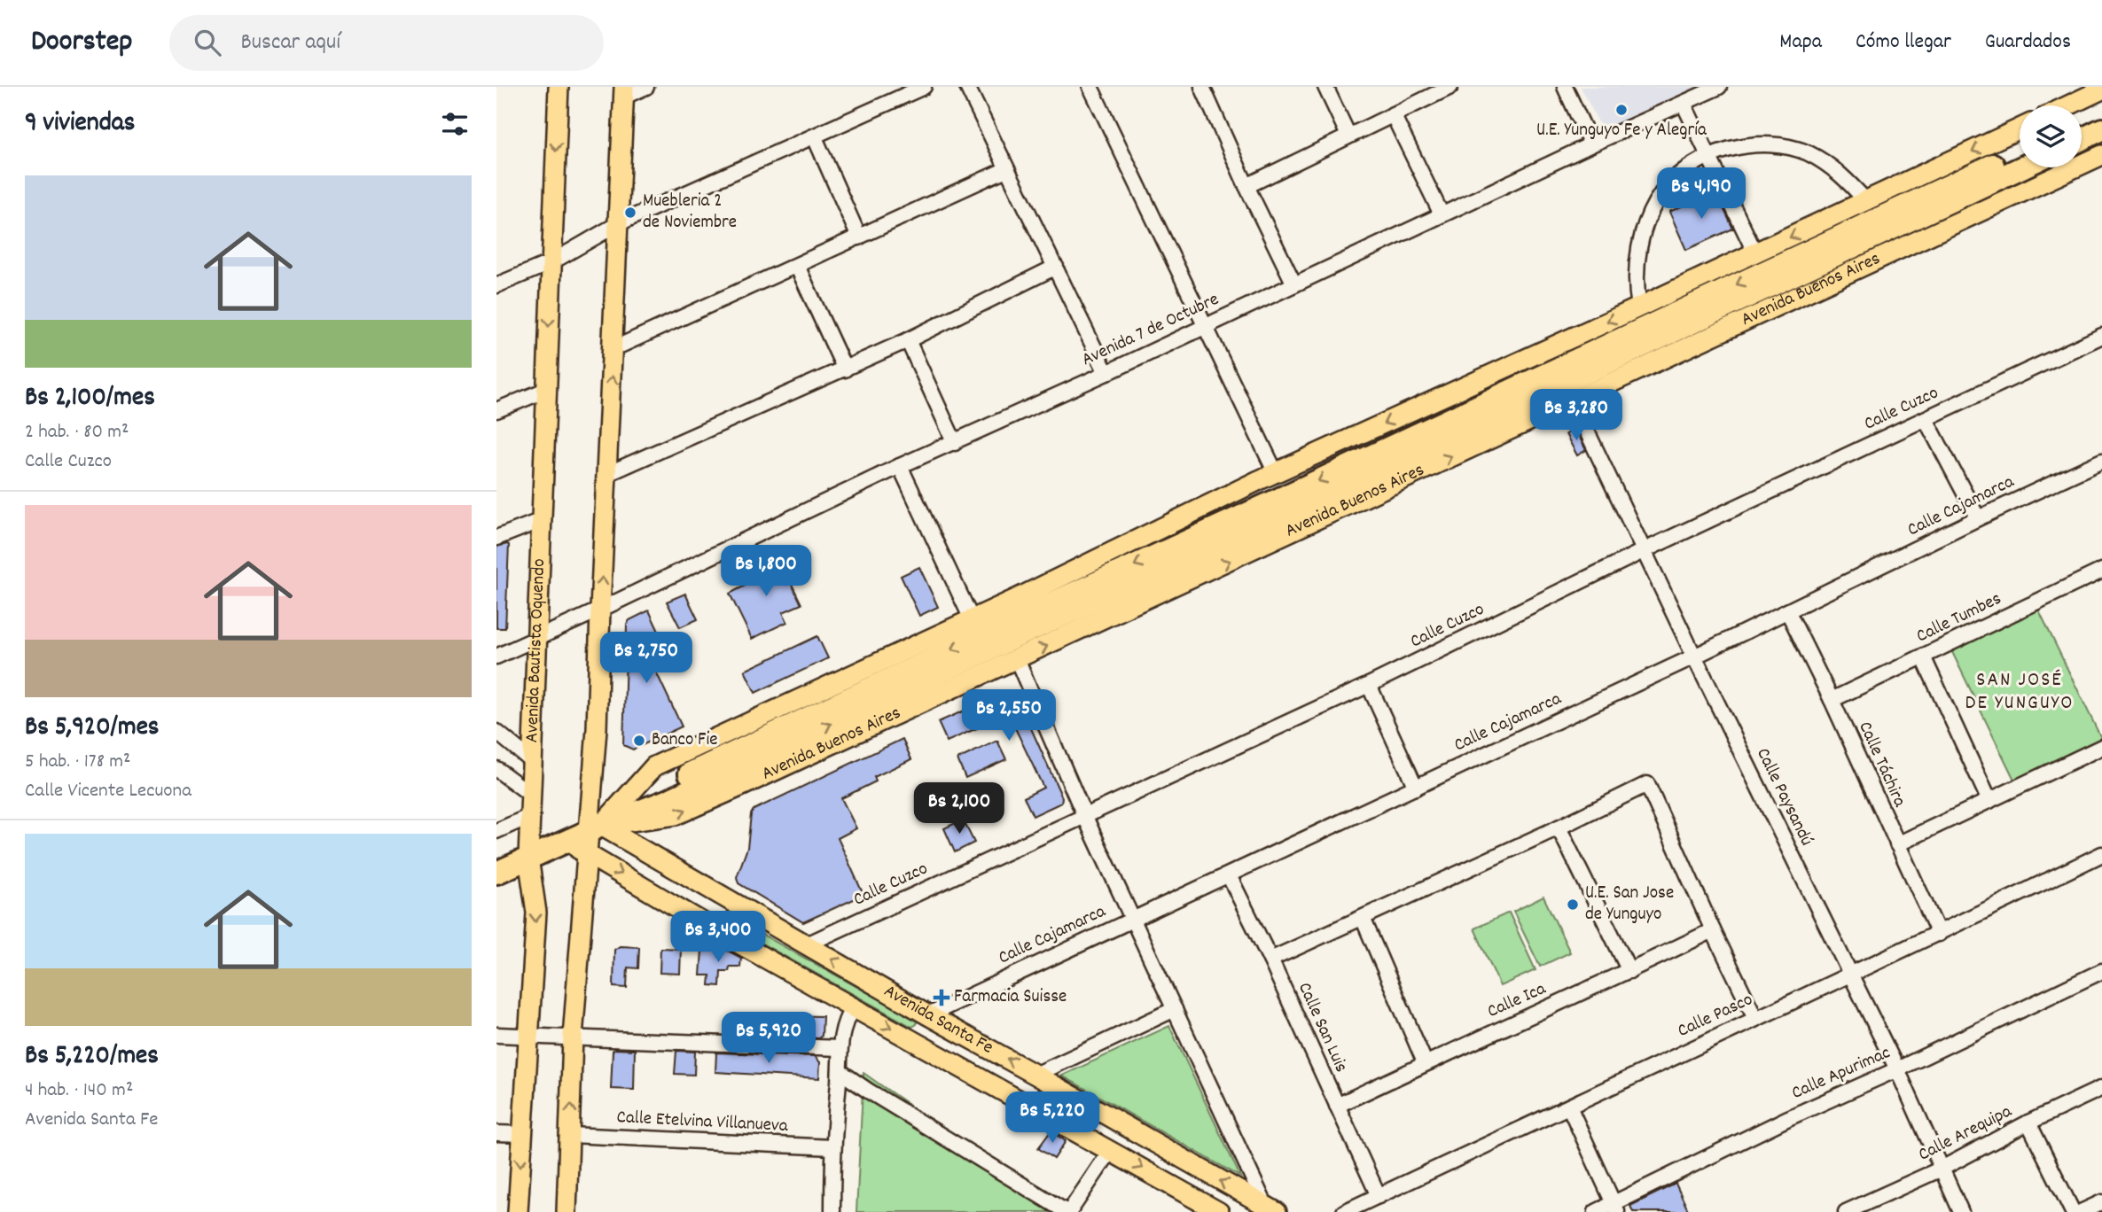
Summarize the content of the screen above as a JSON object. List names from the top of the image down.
{
  "streets": {
    "highway": ["Avenida Buenos Aires"],
    "main road": ["Avenida Bautista Oquendo", "Avenida Santa Fe"],
    "street": [
      "Avenida 7 de Octubre",
      "Calle Cuzco",
      "Calle Cajamarca",
      "Calle Tumbes",
      "Calle Táchira",
      "Calle Paysandú",
      "Calle Ica",
      "Calle Pasco",
      "Calle San Luis",
      "Calle Apurimac",
      "Calle Etelvina Villanueva",
      "Calle Arequipa"
    ]
  },
  "crossings": [
    ["Avenida Buenos Aires", "Avenida Bautista Oquendo"],
    ["Avenida Buenos Aires", "Calle Paysandú"],
    ["Avenida Buenos Aires", "Avenida Santa Fe"],
    ["Avenida 7 de Octubre", "Avenida Bautista Oquendo"],
    ["Calle Cuzco", "Calle Paysandú"],
    ["Calle Cuzco", "Avenida Santa Fe"],
    ["Calle Cajamarca", "Calle Táchira"],
    ["Calle Cajamarca", "Calle Paysandú"],
    ["Calle Cajamarca", "Avenida Santa Fe"],
    ["Calle Cajamarca", "Calle San Luis"],
    ["Calle Tumbes", "Calle Táchira"],
    ["Calle Táchira", "Calle Pasco"],
    ["Calle Paysandú", "Calle Pasco"],
    ["Calle Paysandú", "Calle Apurimac"],
    ["Calle Paysandú", "Calle Arequipa"],
    ["Calle Ica", "Calle San Luis"],
    ["Calle Pasco", "Calle San Luis"]
  ],
  "districts": ["SAN JOSÉ DE YUNGUYO"],
  "places": {
    "other": [
      "U.E. Yunguyo Fe y Alegría",
      "Muebleria 2 de Noviembre",
      "Banco Fie",
      "U.E. San Jose de Yunguyo"
    ],
    "health": ["Farmacia Suisse"]
  },
  "page": {
    "header": "Doorstep",
    "search": "Buscar aquí",
    "nav": ["Mapa", "Cómo llegar", "Guardados"],
    "heading": "9 viviendas",
    "list": [
      {
        "name": "Bs 2,100/mes",
        "note": "2 hab. · 80 m² · Calle Cuzco"
      },
      {
        "name": "Bs 5,920/mes",
        "note": "5 hab. · 178 m² · Calle Vicente Lecuona"
      },
      {
        "name": "Bs 5,220/mes",
        "note": "4 hab. · 140 m² · Avenida Santa Fe"
      }
    ],
    "price": [
      "Bs 4,190",
      "Bs 3,280",
      "Bs 1,800",
      "Bs 2,750",
      "Bs 2,550",
      "Bs 2,100",
      "Bs 3,400",
      "Bs 5,920",
      "Bs 5,220"
    ]
  }
}
